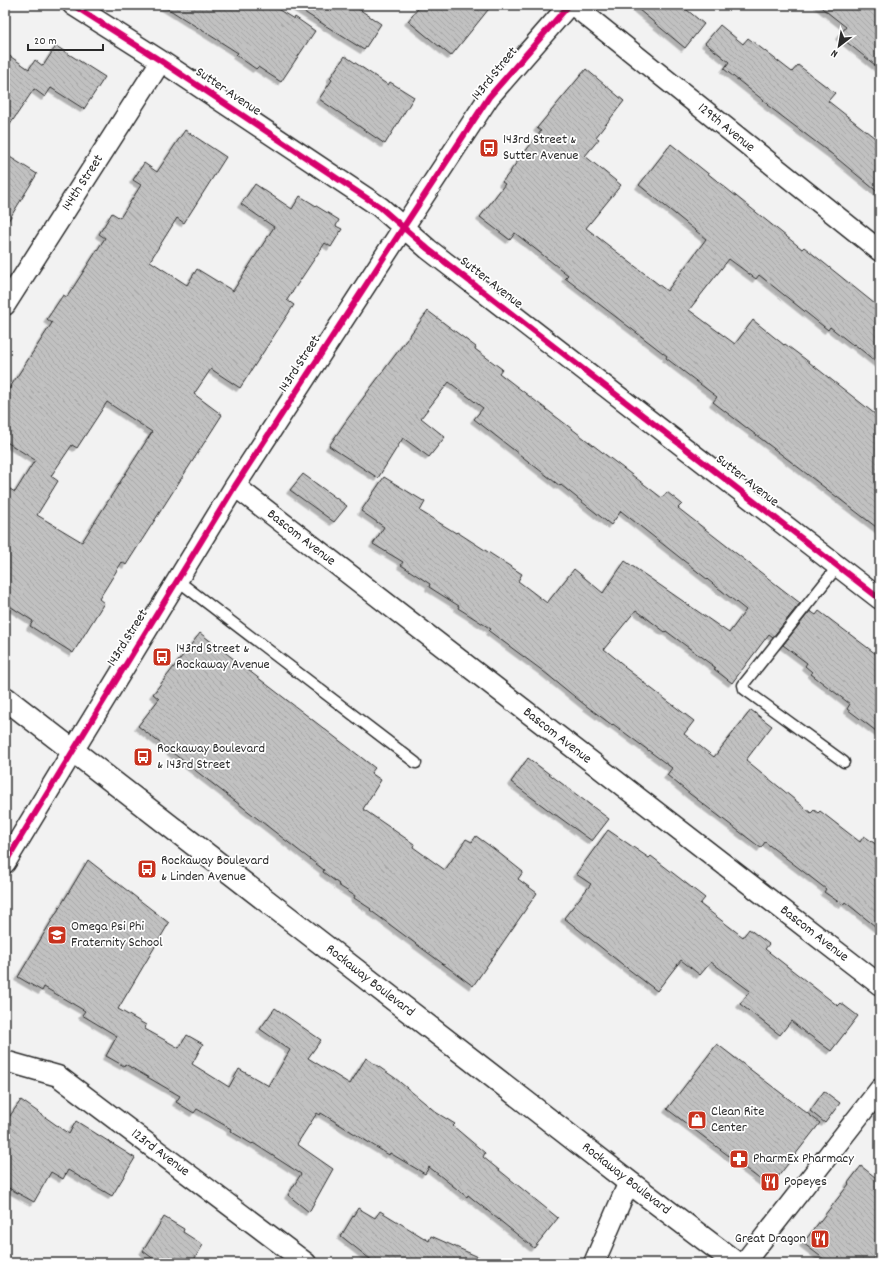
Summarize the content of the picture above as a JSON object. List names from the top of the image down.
{
  "streets": {
    "main road": ["Rockaway Boulevard"],
    "street": [
      "143rd Street",
      "Sutter Avenue",
      "129th Avenue",
      "144th Street",
      "Bascom Avenue",
      "123rd Avenue"
    ]
  },
  "crossings": [
    ["143rd Street", "Sutter Avenue"],
    ["143rd Street", "Bascom Avenue"],
    ["143rd Street", "Rockaway Boulevard"],
    ["Sutter Avenue", "144th Street"]
  ],
  "places": {
    "bus stop": [
      "143rd Street & Sutter Avenue",
      "143rd Street & Rockaway Avenue",
      "Rockaway Boulevard & 143rd Street",
      "Rockaway Boulevard & Linden Avenue"
    ],
    "school or university": ["Omega Psi Phi Fraternity School"],
    "shop": ["Clean Rite Center"],
    "pharmacy": ["PharmEx Pharmacy"],
    "restaurant": ["Popeyes", "Great Dragon"]
  },
  "scale_bar": "20 m",
  "north": "bottom left"
}
